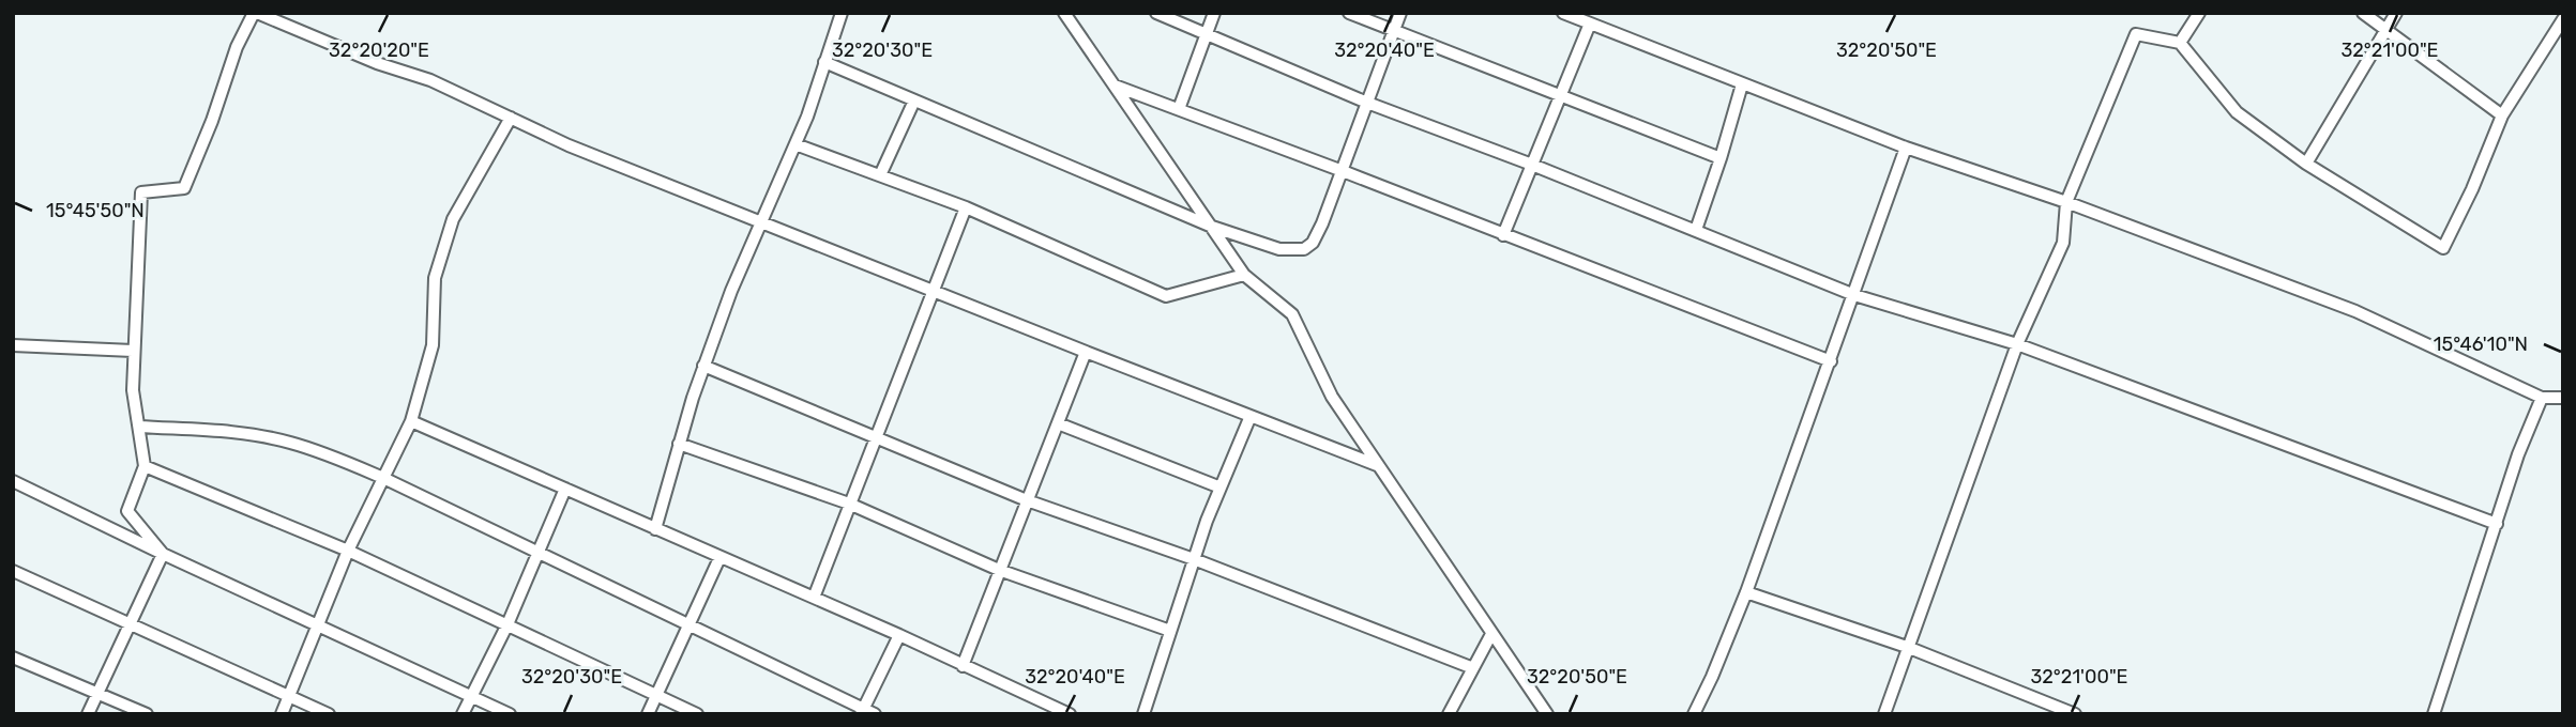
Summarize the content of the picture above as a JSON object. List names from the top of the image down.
{
  "coordinates": [
    "32°20'20\"E",
    "32°20'30\"E",
    "32°20'40\"E",
    "32°20'50\"E",
    "32°21'00\"E",
    "15°45'50\"N",
    "15°46'10\"N"
  ]
}
